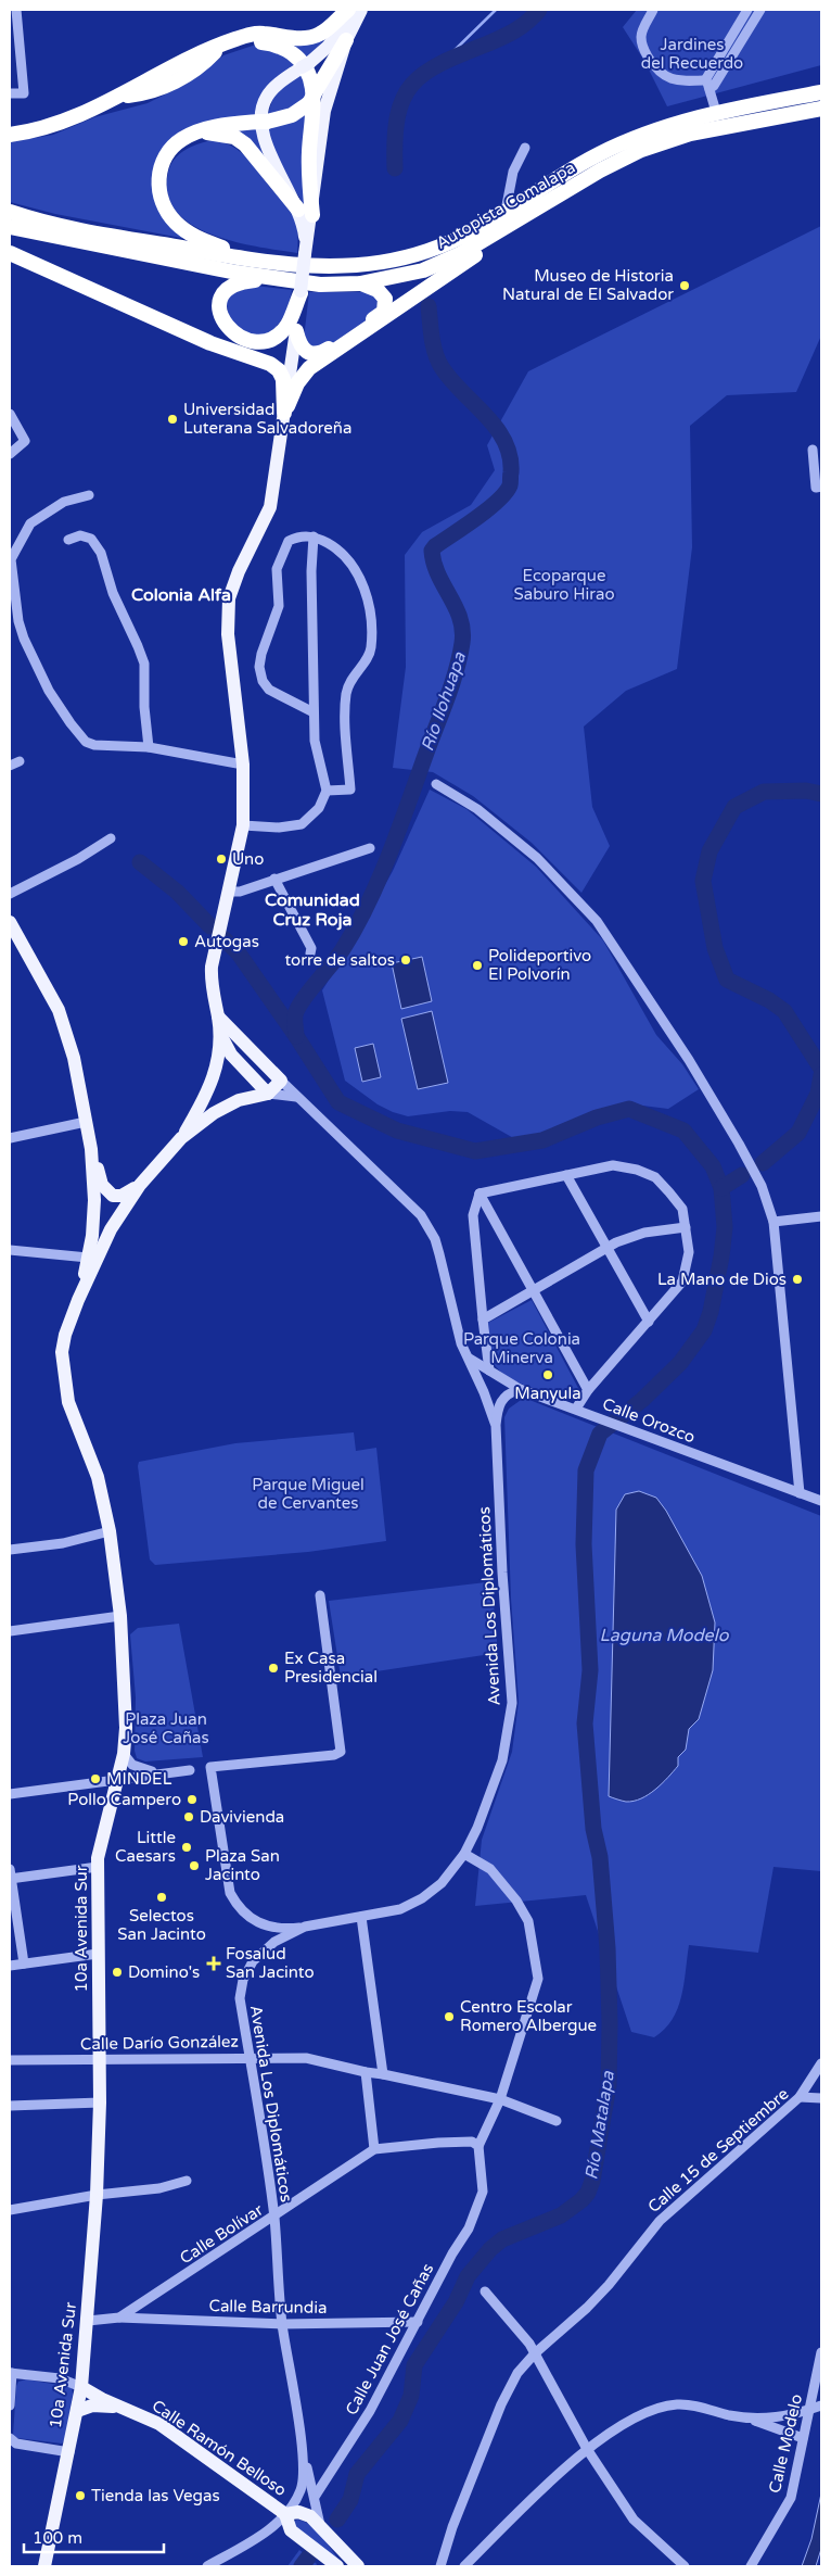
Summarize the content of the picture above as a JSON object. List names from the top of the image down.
{
  "streets": {
    "highway": ["Autopista Comalapa"],
    "main road": ["10a Avenida Sur", "Calle Ramón Belloso"],
    "street": [
      "Calle Orozco",
      "Avenida Los Diplomáticos",
      "Calle Darío González",
      "Calle 15 de Septiembre",
      "Calle Bolívar",
      "Calle Barrundia",
      "Calle Juan José Cañas",
      "Calle Modelo"
    ]
  },
  "crossings": [
    ["Calle Orozco", "Avenida Los Diplomáticos"],
    ["Avenida Los Diplomáticos", "Calle Darío González"],
    ["Avenida Los Diplomáticos", "Calle Bolívar"],
    ["Avenida Los Diplomáticos", "Calle Barrundia"],
    ["Avenida Los Diplomáticos", "Calle Juan José Cañas"],
    ["Avenida Los Diplomáticos", "Calle Ramón Belloso"],
    ["10a Avenida Sur", "Calle Darío González"],
    ["10a Avenida Sur", "Calle Bolívar"],
    ["10a Avenida Sur", "Calle Ramón Belloso"],
    ["Calle Bolívar", "Calle Barrundia"],
    ["Calle Bolívar", "Calle Juan José Cañas"],
    ["Calle Barrundia", "Calle Juan José Cañas"]
  ],
  "districts": ["Colonia Alfa", "Comunidad Cruz Roja"],
  "water": ["Río Ilohuapa", "Laguna Modelo", "Río Matalapa"],
  "parks": [
    "Jardines del Recuerdo",
    "Ecoparque Saburo Hirao",
    "Parque Colonia Minerva",
    "Parque Miguel de Cervantes",
    "Plaza Juan José Cañas"
  ],
  "places": {
    "other": [
      "Museo de Historia Natural de El Salvador",
      "Universidad Luterana Salvadoreña",
      "Uno",
      "Autogas",
      "torre de saltos",
      "Polideportivo El Polvorín",
      "La Mano de Dios",
      "Manyula",
      "Ex Casa Presidencial",
      "MINDEL",
      "Pollo Campero",
      "Davivienda",
      "Little Caesars",
      "Plaza San Jacinto",
      "Selectos San Jacinto",
      "Domino's",
      "Centro Escolar Romero Albergue",
      "Tienda las Vegas"
    ],
    "health": ["Fosalud San Jacinto"]
  },
  "scale_bar": "100 m"
}
